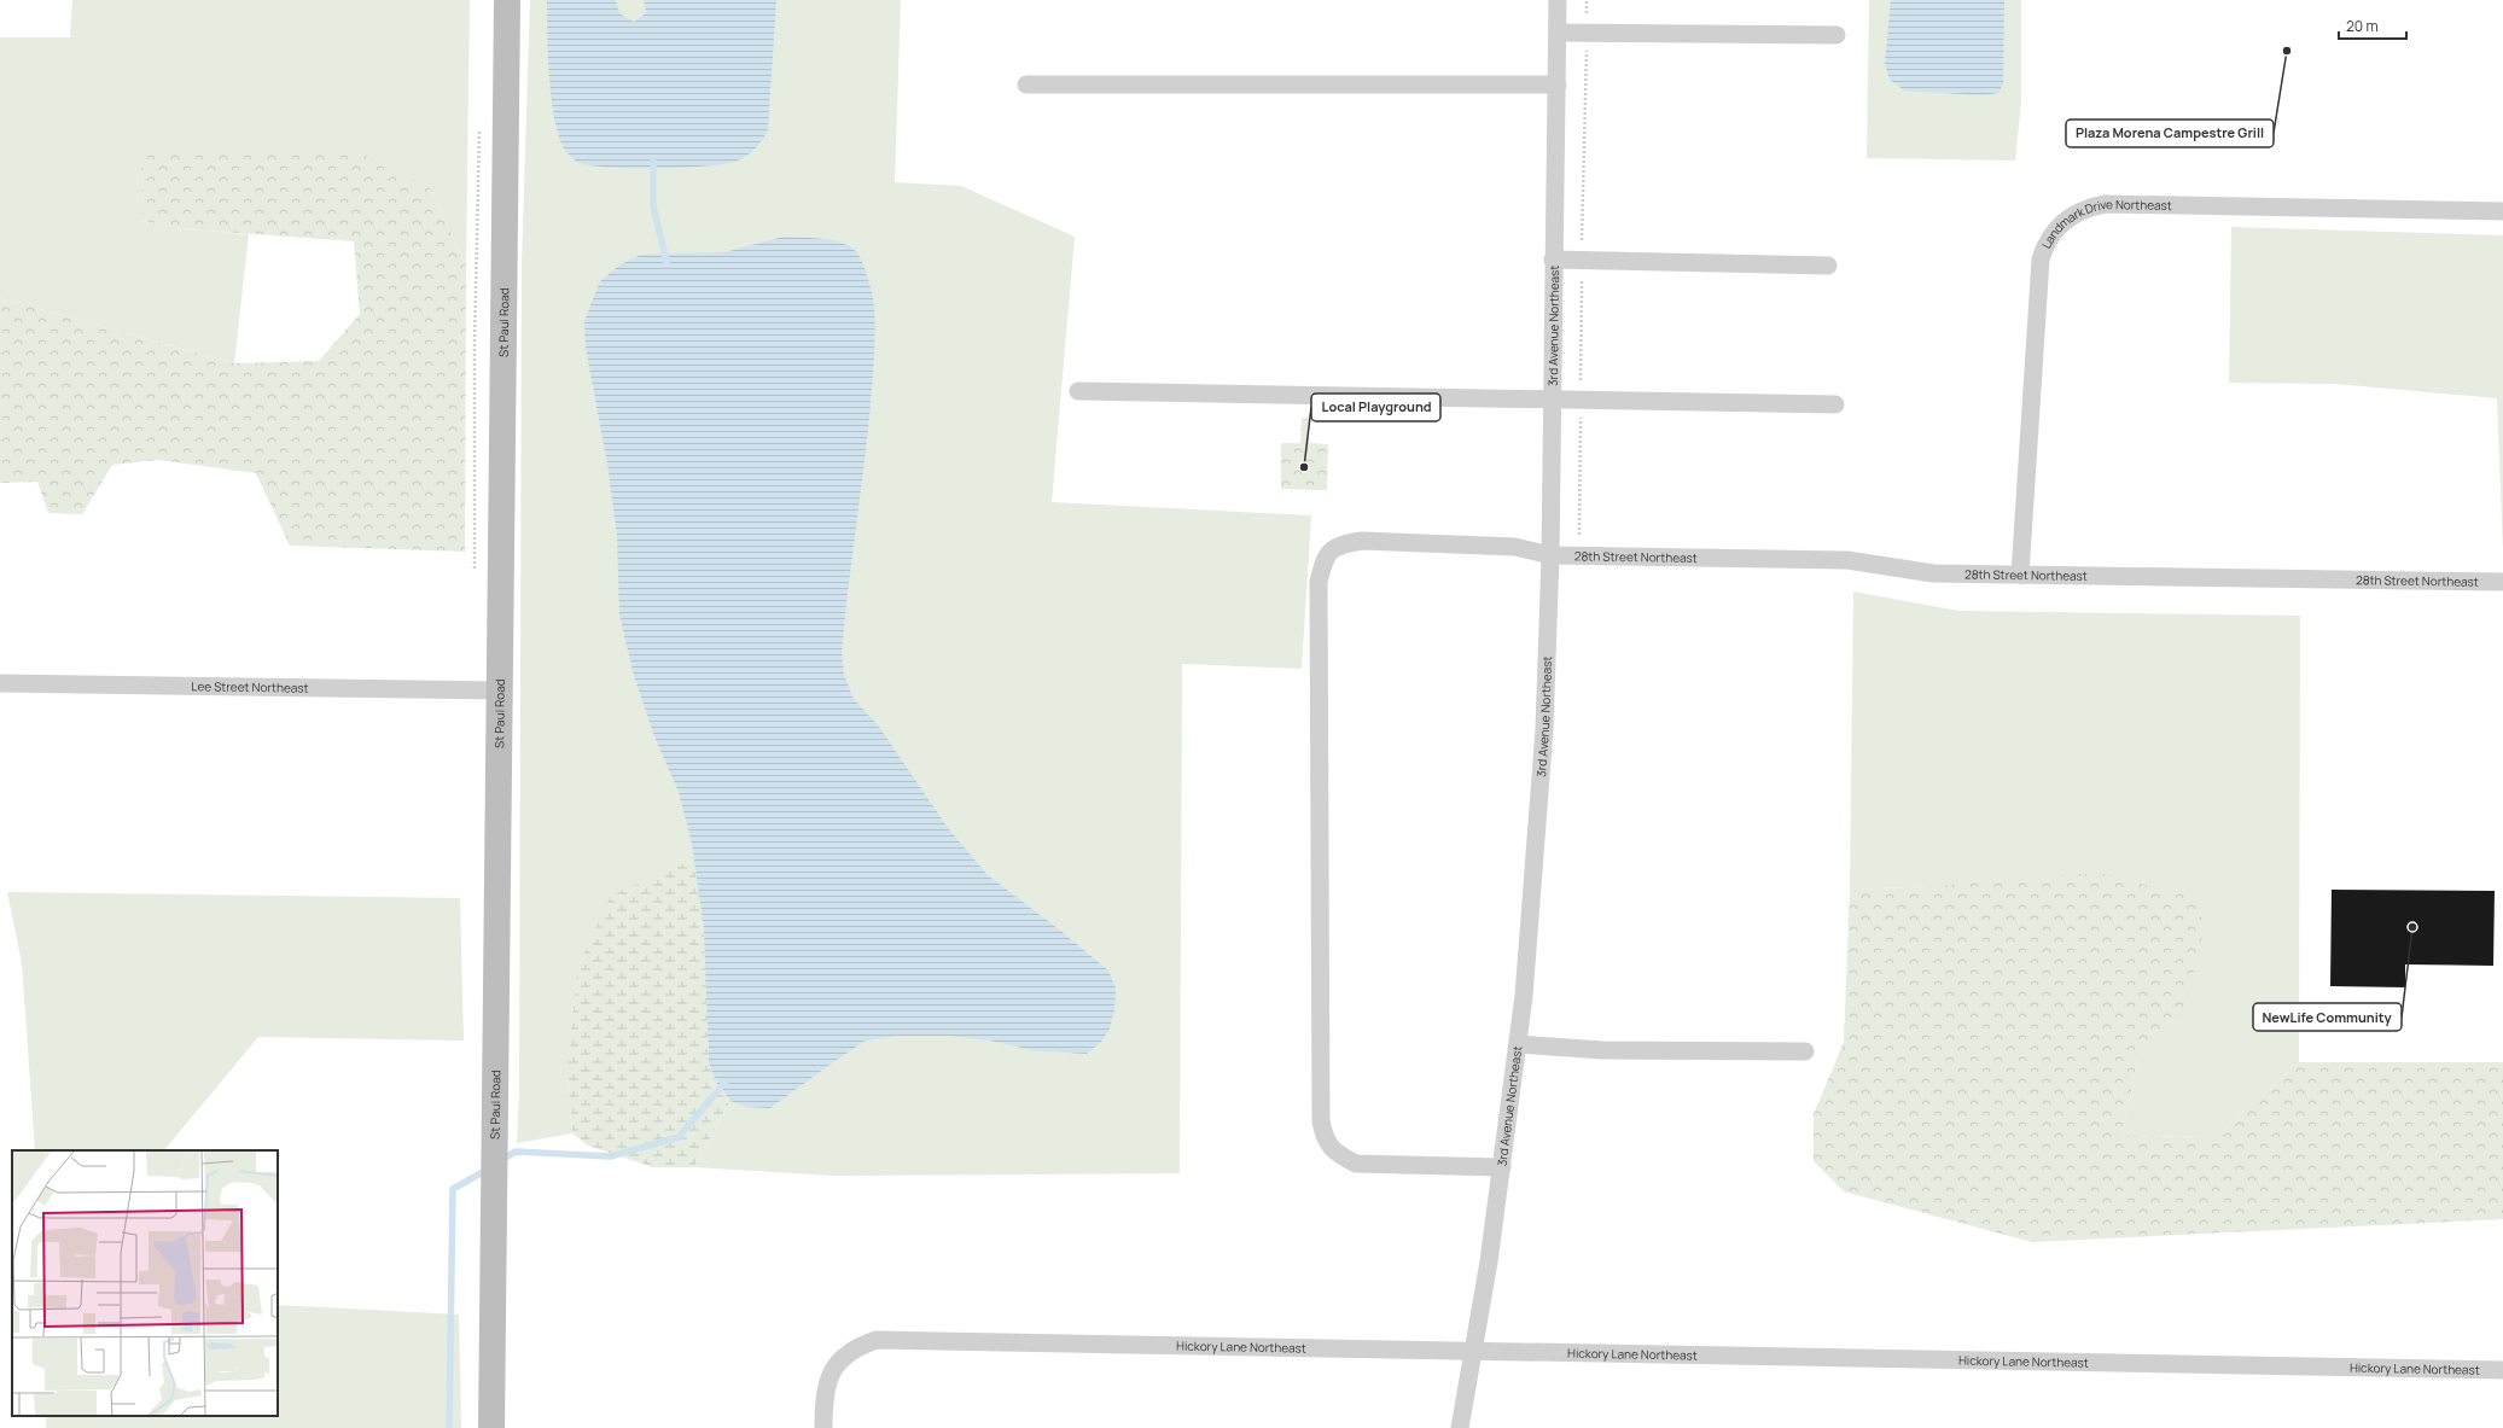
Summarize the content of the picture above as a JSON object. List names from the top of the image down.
{
  "streets": {
    "street": [
      "Landmark Drive Northeast",
      "St Paul Road",
      "3rd Avenue Northeast",
      "28th Street Northeast",
      "Lee Street Northeast",
      "Hickory Lane Northeast"
    ]
  },
  "crossings": [
    ["Landmark Drive Northeast", "28th Street Northeast"],
    ["St Paul Road", "Lee Street Northeast"],
    ["3rd Avenue Northeast", "28th Street Northeast"],
    ["3rd Avenue Northeast", "Hickory Lane Northeast"]
  ],
  "places": ["Plaza Morena Campestre Grill", "Local Playground", "NewLife Community"],
  "scale_bar": "20 m"
}
